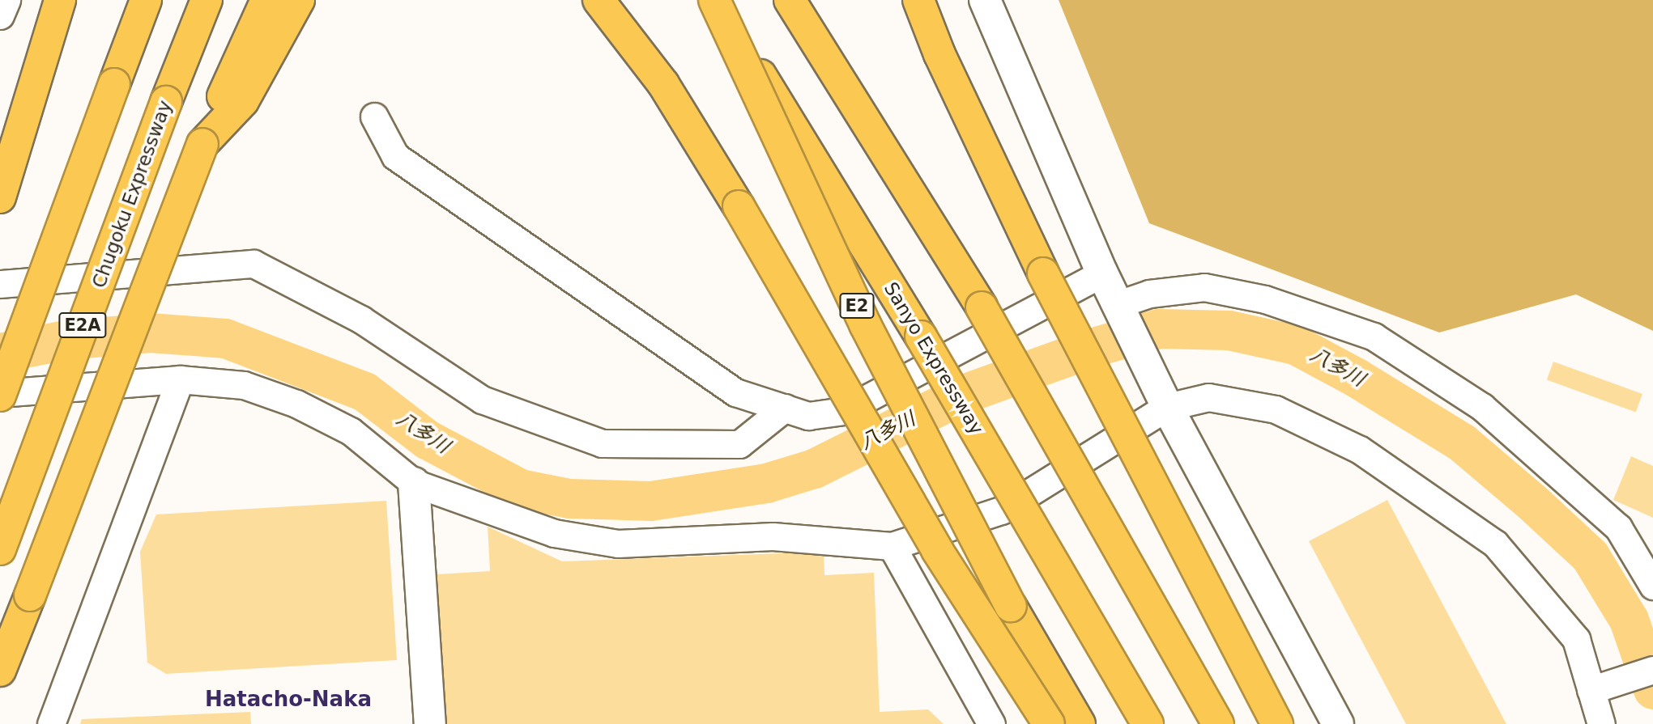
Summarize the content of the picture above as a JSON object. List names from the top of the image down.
{
  "streets": {
    "highway": [
      "Chugoku Expressway",
      "E2",
      "E2A",
      "Sanyo Expressway"
    ]
  },
  "districts": ["Hatacho-Naka"],
  "water": ["八多川"]
}
